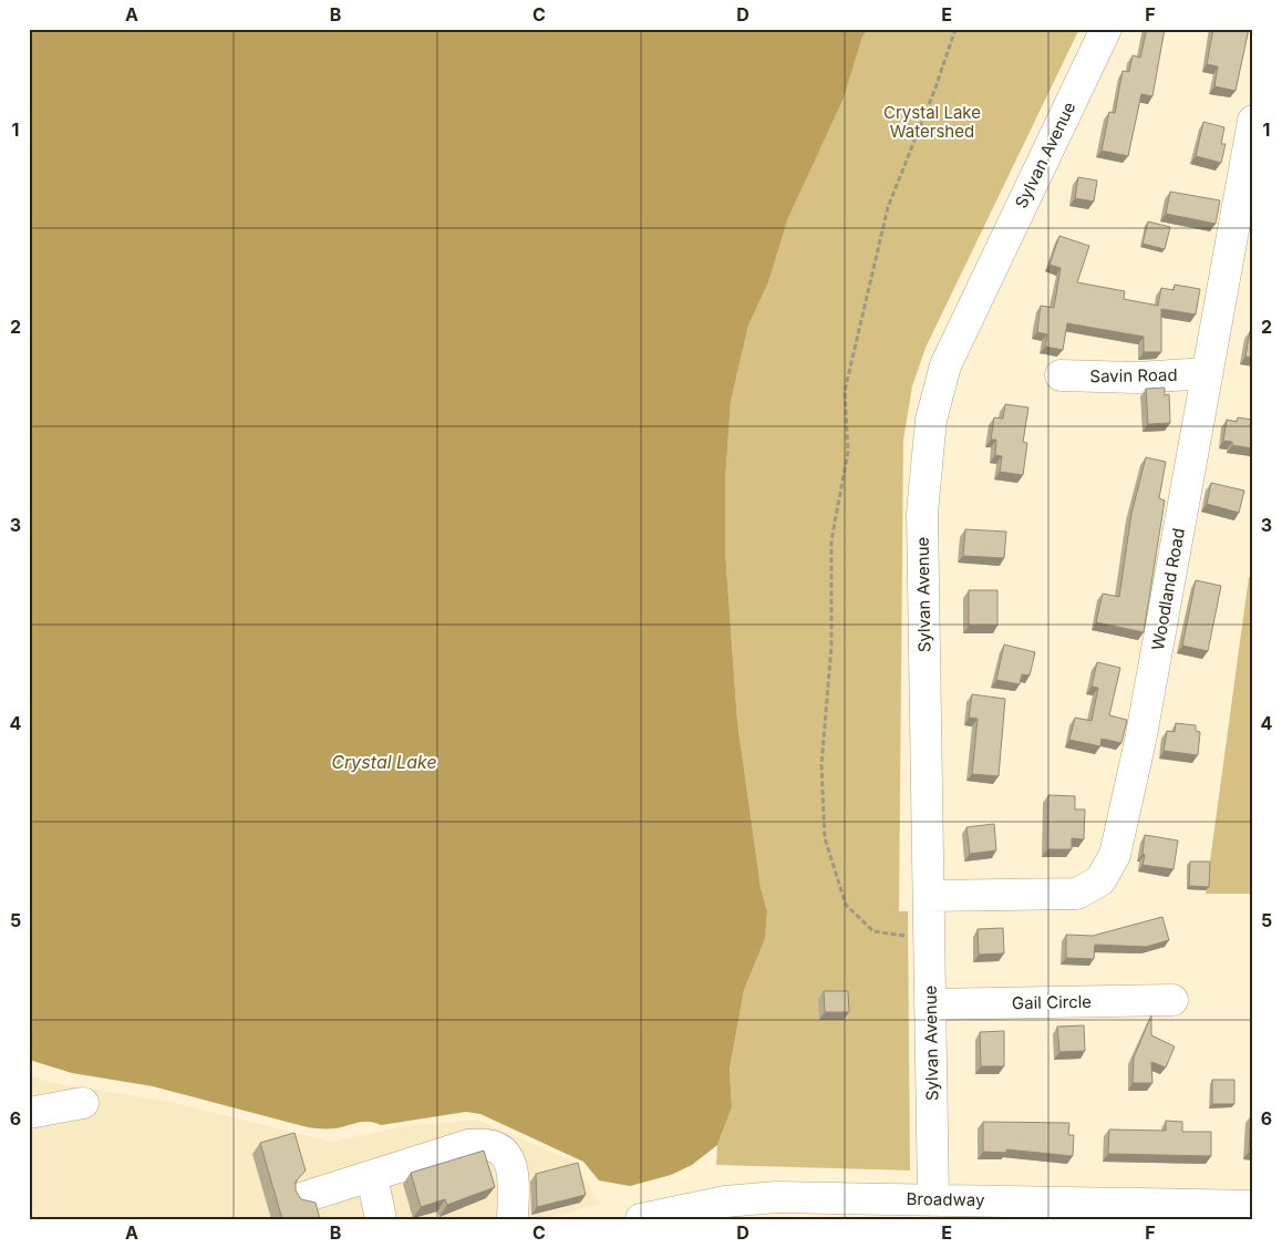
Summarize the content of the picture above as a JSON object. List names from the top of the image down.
{
  "streets": {
    "street": [
      "Sylvan Avenue",
      "Savin Road",
      "Woodland Road",
      "Gail Circle",
      "Broadway"
    ]
  },
  "crossings": [
    ["Sylvan Avenue", "Woodland Road"],
    ["Sylvan Avenue", "Gail Circle"],
    ["Sylvan Avenue", "Broadway"],
    ["Savin Road", "Woodland Road"]
  ],
  "water": ["Crystal Lake"],
  "parks": ["Crystal Lake Watershed"],
  "grid": {
    "columns": [
      "A",
      "B",
      "C",
      "D",
      "E",
      "F"
    ],
    "rows": [
      "1",
      "2",
      "3",
      "4",
      "5",
      "6"
    ]
  }
}
